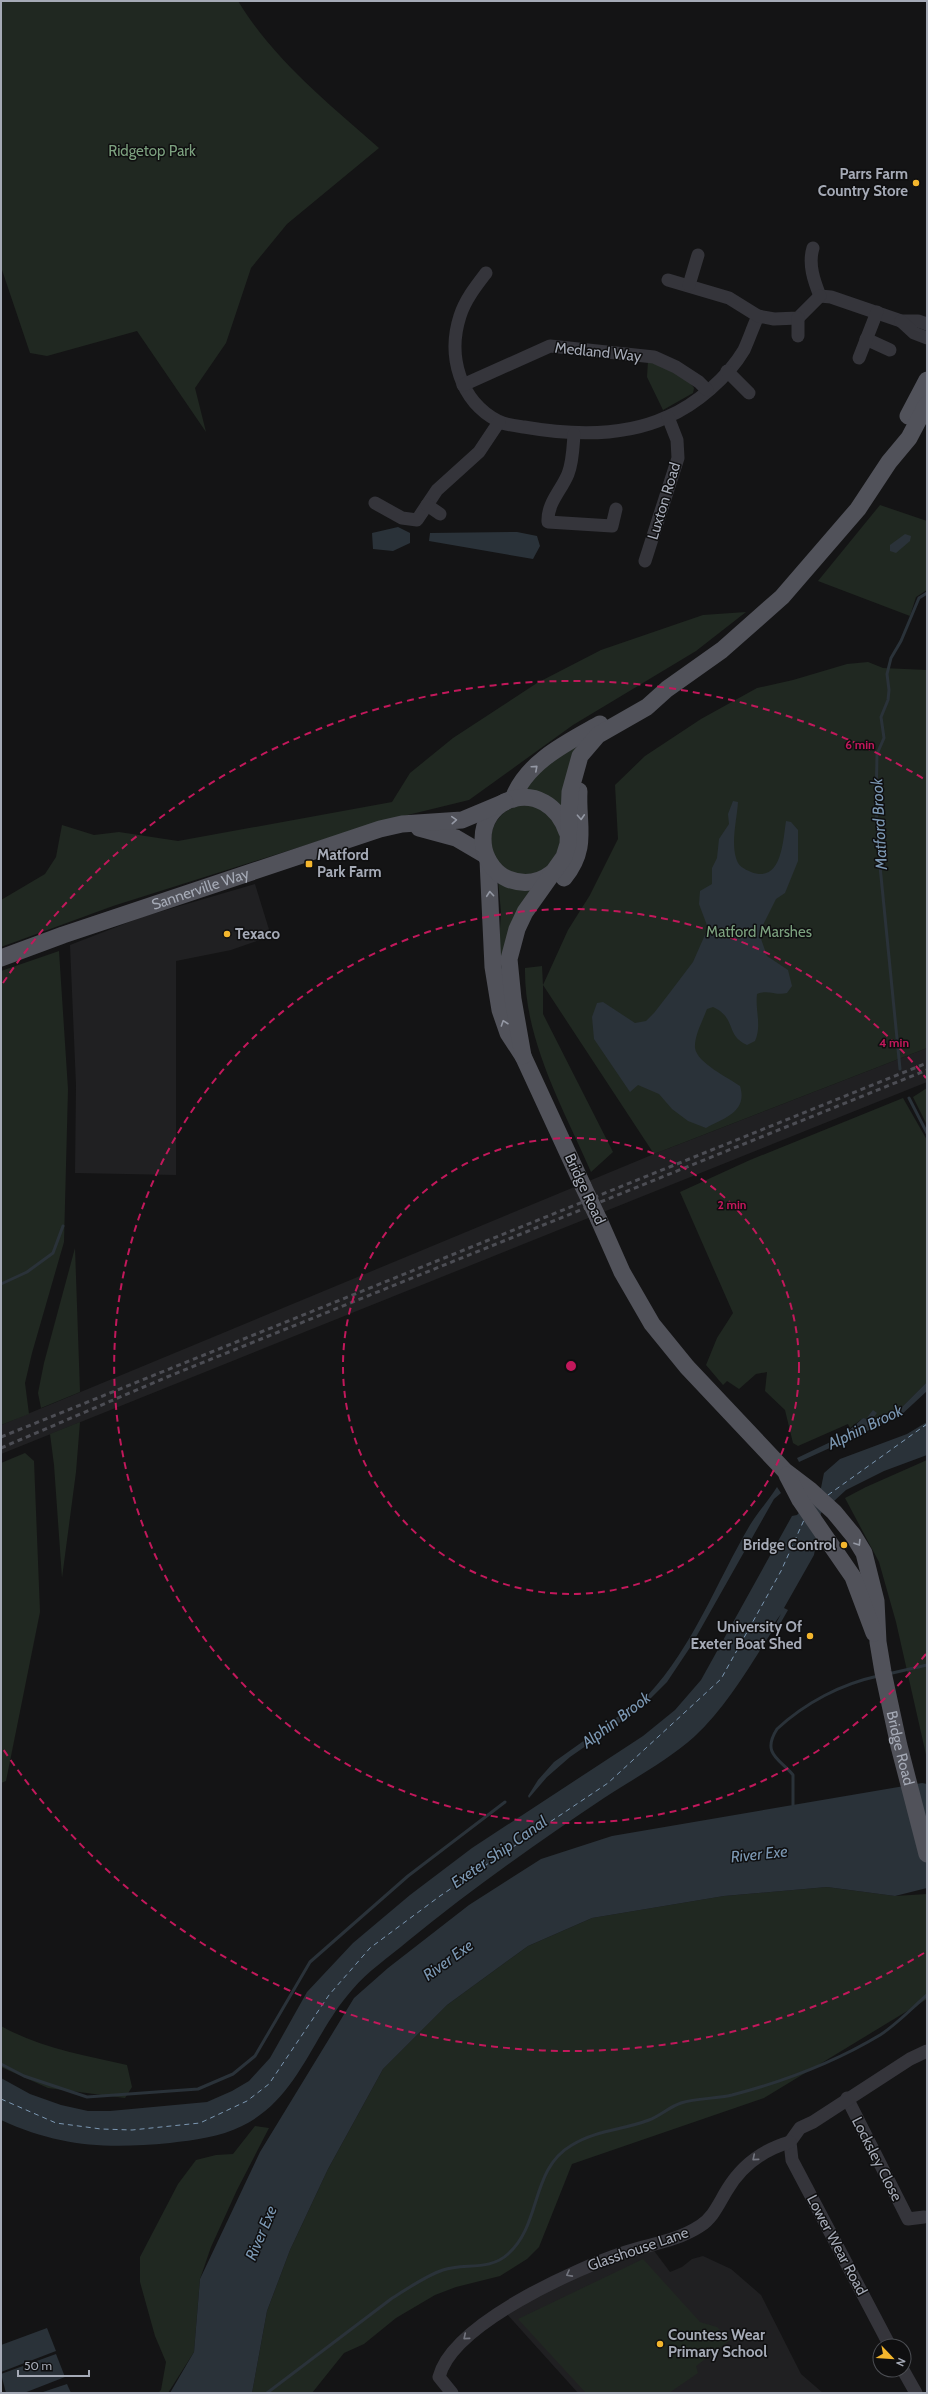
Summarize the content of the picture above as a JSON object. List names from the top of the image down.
{
  "streets": {
    "main road": ["Sannerville Way", "Bridge Road"],
    "street": [
      "Medland Way",
      "Luxton Road",
      "Locksley Close",
      "Lower Wear Road",
      "Glasshouse Lane"
    ]
  },
  "crossings": [
    ["Sannerville Way", "Bridge Road"],
    ["Lower Wear Road", "Glasshouse Lane"]
  ],
  "one_way": ["Glasshouse Lane"],
  "water": [
    "Matford Brook",
    "Alphin Brook",
    "Exeter Ship Canal",
    "River Exe"
  ],
  "parks": ["Ridgetop Park", "Matford Marshes"],
  "places": {
    "other": [
      "Parrs Farm Country Store",
      "Texaco",
      "Bridge Control",
      "University Of Exeter Boat Shed",
      "Countess Wear Primary School"
    ],
    "transit": ["Matford Park Farm"]
  },
  "scale_bar": "50 m",
  "north": "bottom right",
  "rings": ["6 min", "4 min", "2 min"]
}
